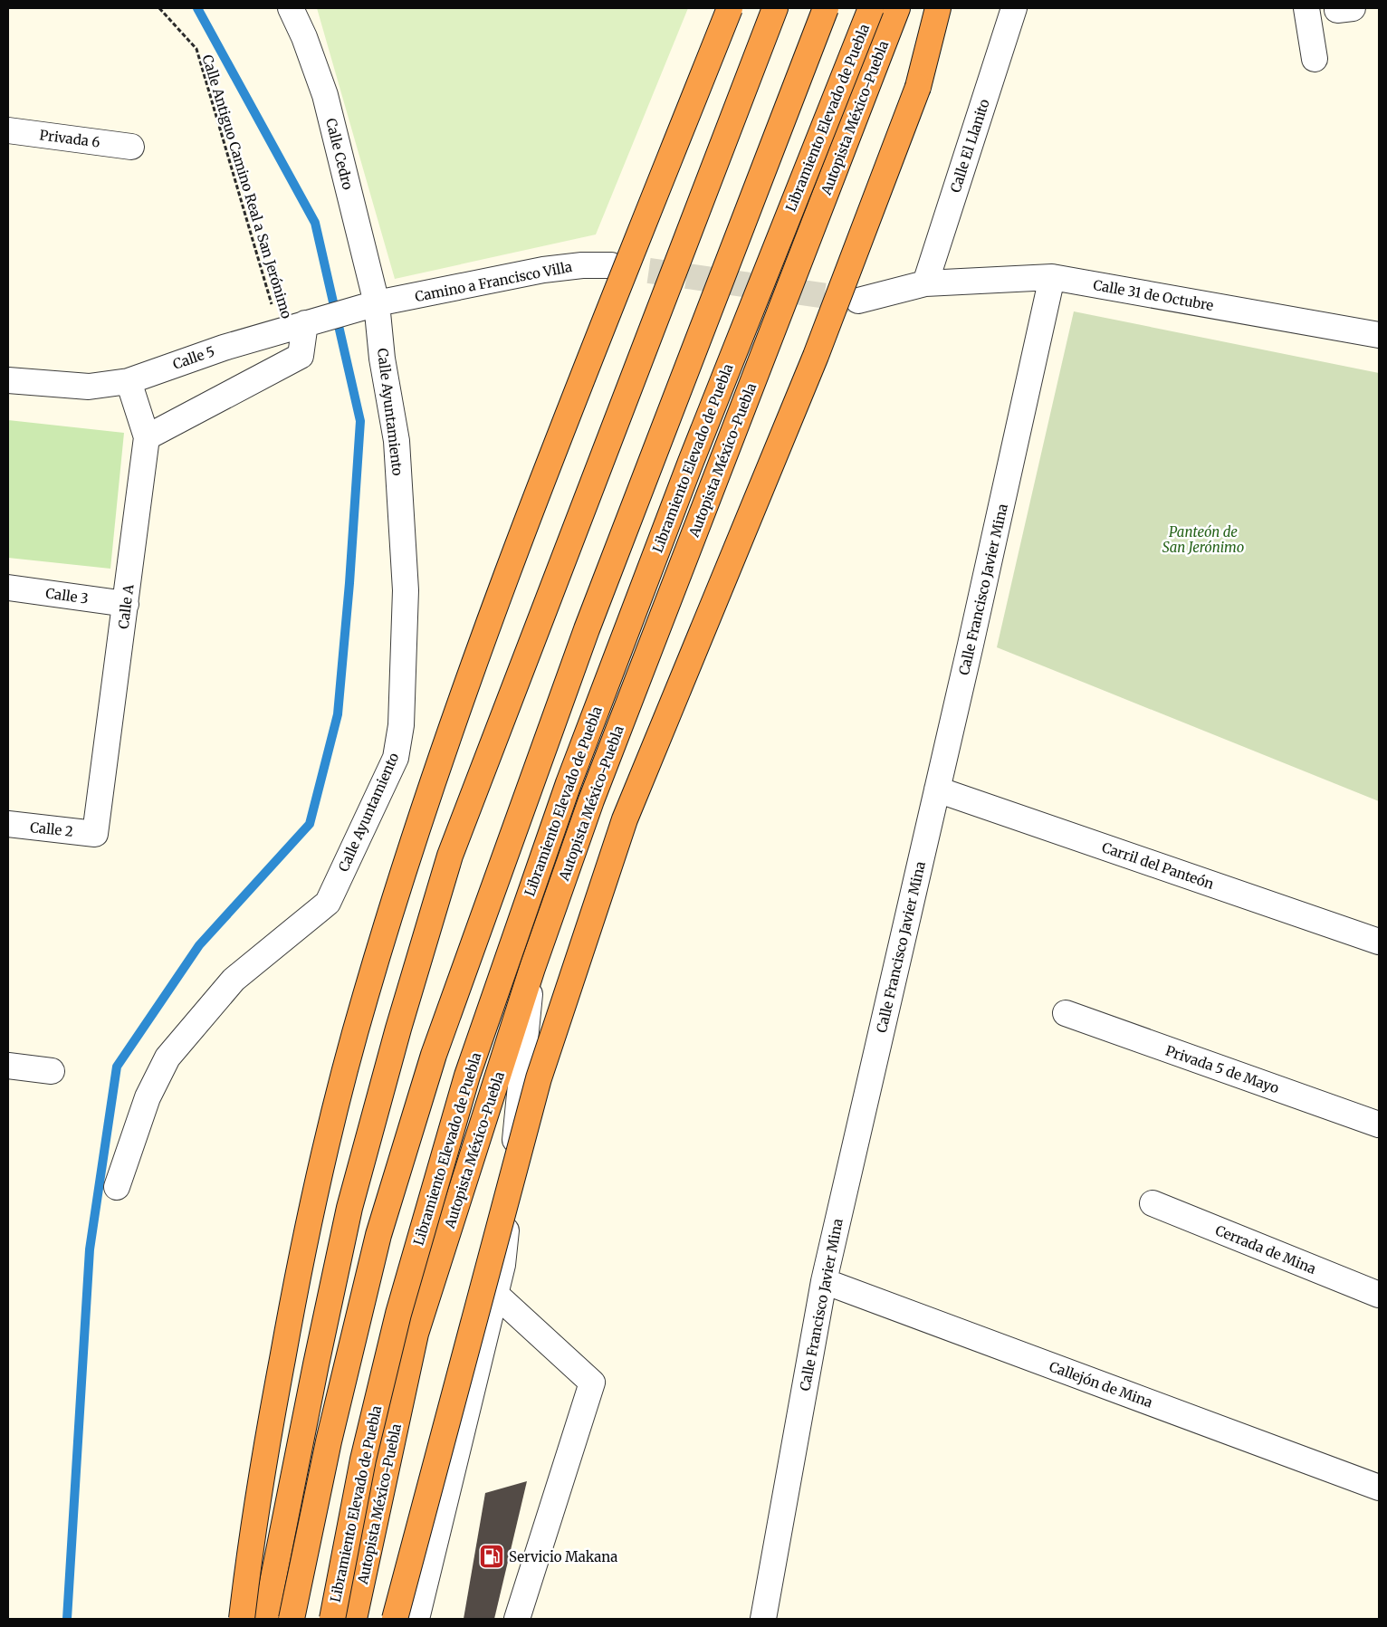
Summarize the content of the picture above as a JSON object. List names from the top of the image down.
{
  "streets": {
    "highway": ["Libramiento Elevado de Puebla", "Autopista México-Puebla"],
    "street": [
      "Privada 6",
      "Calle El Llanito",
      "Calle Cedro",
      "Camino a Francisco Villa",
      "Calle 31 de Octubre",
      "Calle 5",
      "Calle Ayuntamiento",
      "Calle Francisco Javier Mina",
      "Calle 3",
      "Calle A",
      "Calle 2",
      "Carril del Panteón",
      "Privada 5 de Mayo",
      "Cerrada de Mina",
      "Callejón de Mina"
    ],
    "path": ["Calle Antiguo Camino Real a San Jerónimo"]
  },
  "crossings": [
    ["Calle El Llanito", "Calle 31 de Octubre"],
    ["Calle Cedro", "Camino a Francisco Villa"],
    ["Calle Cedro", "Calle 5"],
    ["Calle Cedro", "Calle Ayuntamiento"],
    ["Calle Antiguo Camino Real a San Jerónimo", "Calle 5"],
    ["Camino a Francisco Villa", "Calle 5"],
    ["Camino a Francisco Villa", "Calle Ayuntamiento"],
    ["Calle 31 de Octubre", "Calle Francisco Javier Mina"],
    ["Calle 5", "Calle Ayuntamiento"],
    ["Calle 5", "Calle A"],
    ["Calle Francisco Javier Mina", "Carril del Panteón"],
    ["Calle Francisco Javier Mina", "Callejón de Mina"],
    ["Calle 3", "Calle A"],
    ["Calle A", "Calle 2"]
  ],
  "parks": ["Panteón de San Jerónimo"],
  "places": {
    "fuel station": ["Servicio Makana"]
  }
}
